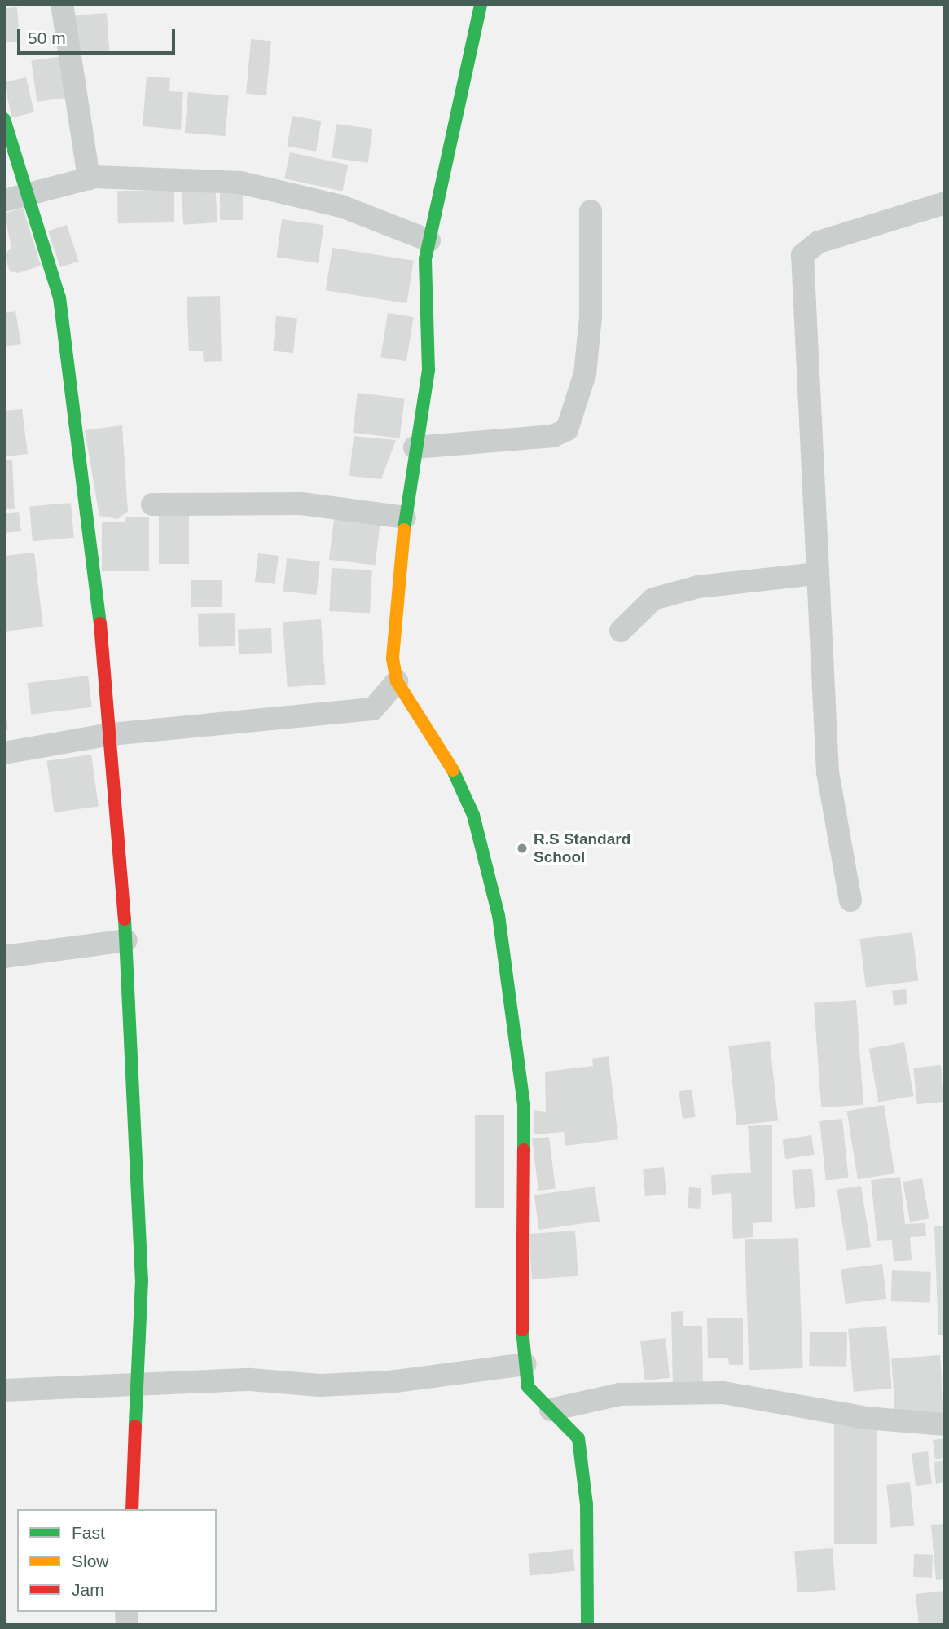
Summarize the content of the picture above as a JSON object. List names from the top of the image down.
{
  "places": ["R.S Standard School"],
  "legend": ["Fast", "Slow", "Jam"],
  "scale_bar": "50 m"
}
